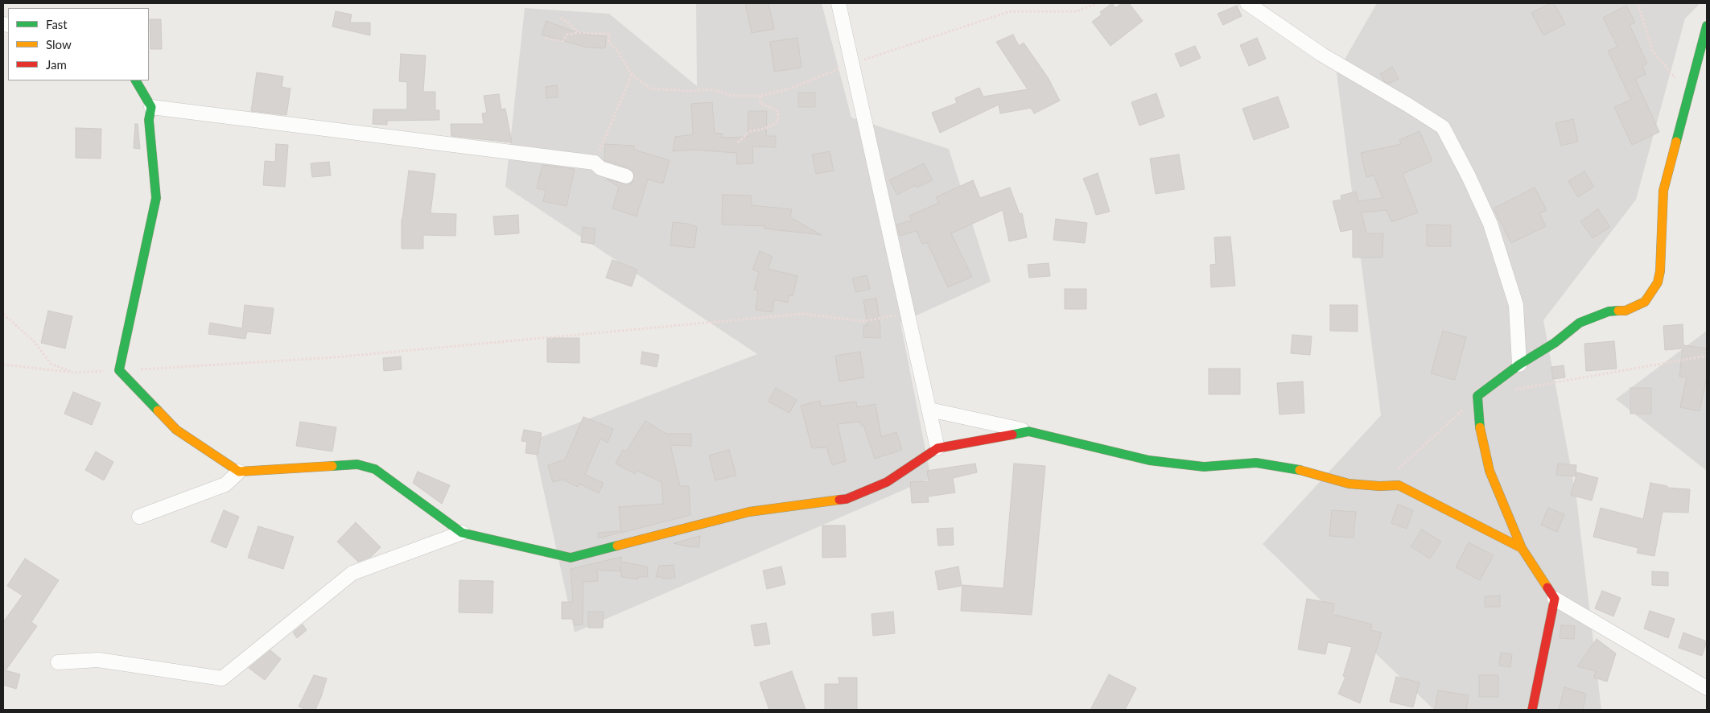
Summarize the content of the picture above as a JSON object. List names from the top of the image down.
{
  "legend": ["Fast", "Slow", "Jam"]
}
